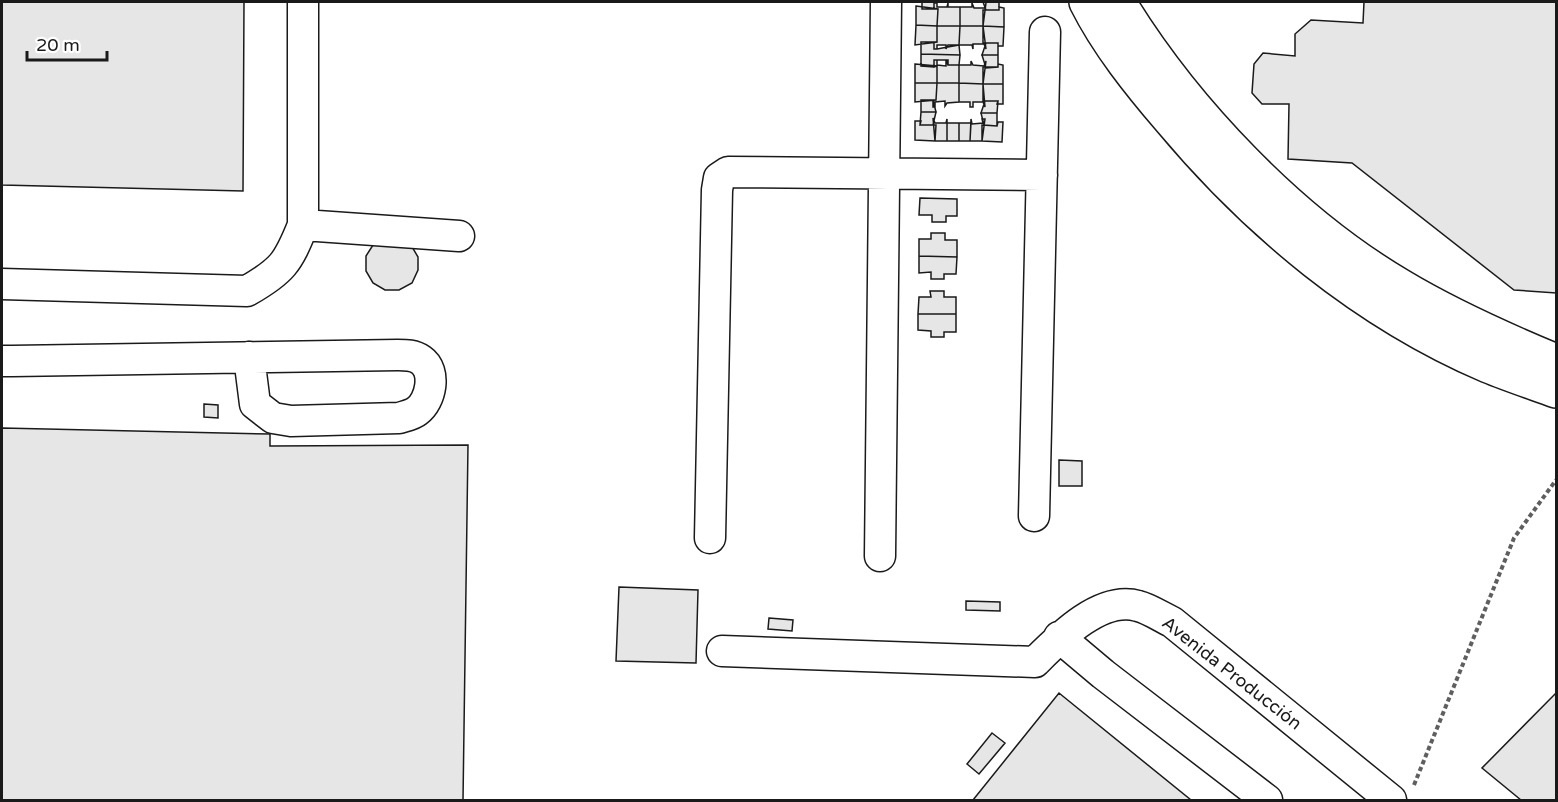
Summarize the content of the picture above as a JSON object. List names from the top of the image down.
{
  "streets": {
    "street": ["Avenida Producción"]
  },
  "scale_bar": "20 m"
}
